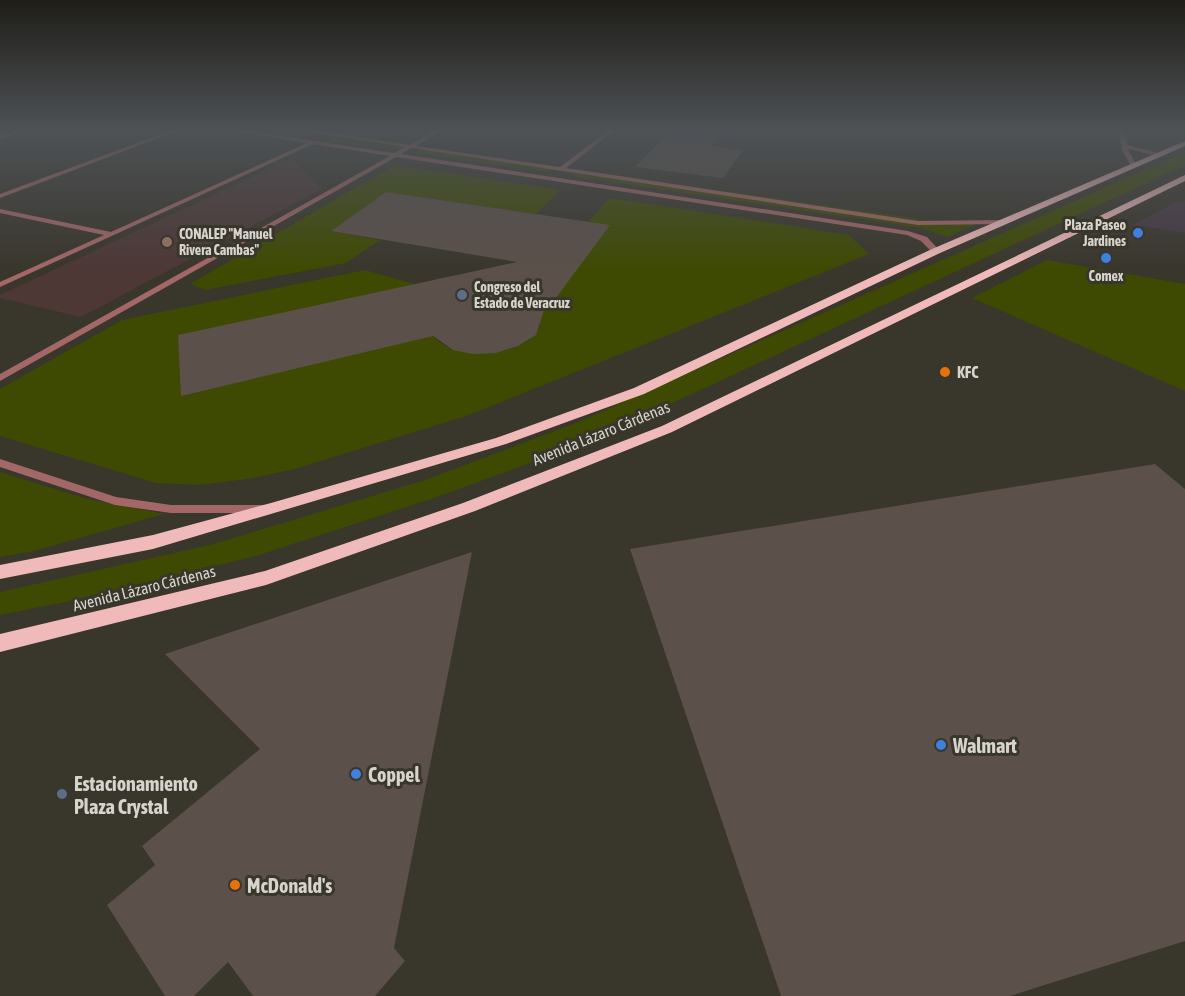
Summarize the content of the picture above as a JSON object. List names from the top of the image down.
{
  "streets": {
    "highway": ["Avenida Lázaro Cárdenas"]
  },
  "places": [
    "Plaza Paseo Jardines",
    "CONALEP \"Manuel Rivera Cambas\"",
    "Comex",
    "Congreso del Estado de Veracruz",
    "KFC",
    "Walmart",
    "Coppel",
    "Estacionamiento Plaza Crystal",
    "McDonald's"
  ]
}
